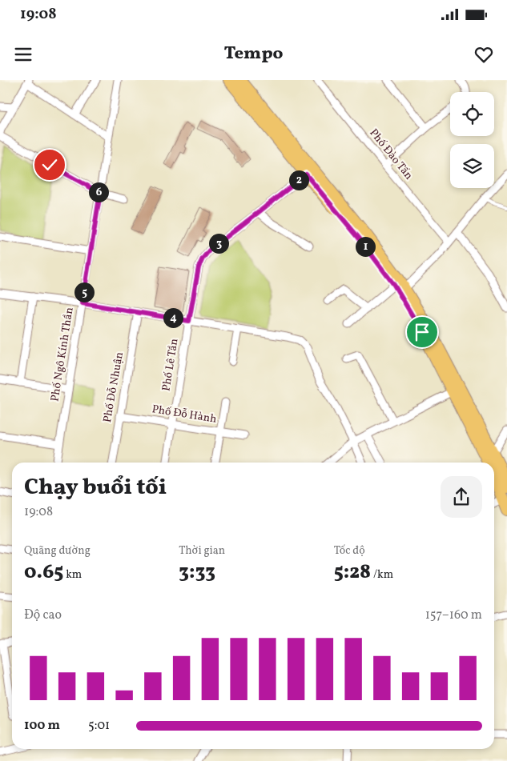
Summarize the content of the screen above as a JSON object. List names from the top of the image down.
{
  "streets": {
    "street": [
      "Phố Đào Tấn",
      "Phố Ngô Kính Thần",
      "Phố Lê Tần",
      "Phố Đỗ Nhuận",
      "Phố Đỗ Hành"
    ]
  },
  "crossings": [
    ["Phố Lê Tần", "Phố Đỗ Hành"],
    ["Phố Đỗ Nhuận", "Phố Đỗ Hành"]
  ],
  "page": {
    "status": "19:08",
    "header": "Tempo",
    "pins": [
      "2",
      "6",
      "3",
      "1",
      "5",
      "4"
    ],
    "heading": ["Chạy buổi tối", "19:08"],
    "stats": [
      ["Quãng đường", "0.65 km"],
      ["Thời gian", "3:33"],
      ["Tốc độ", "5:28 /km"]
    ],
    "chart": ["Độ cao", "157–160 m"],
    "list": [
      {
        "name": "100 m",
        "note": "5:01"
      }
    ]
  }
}
